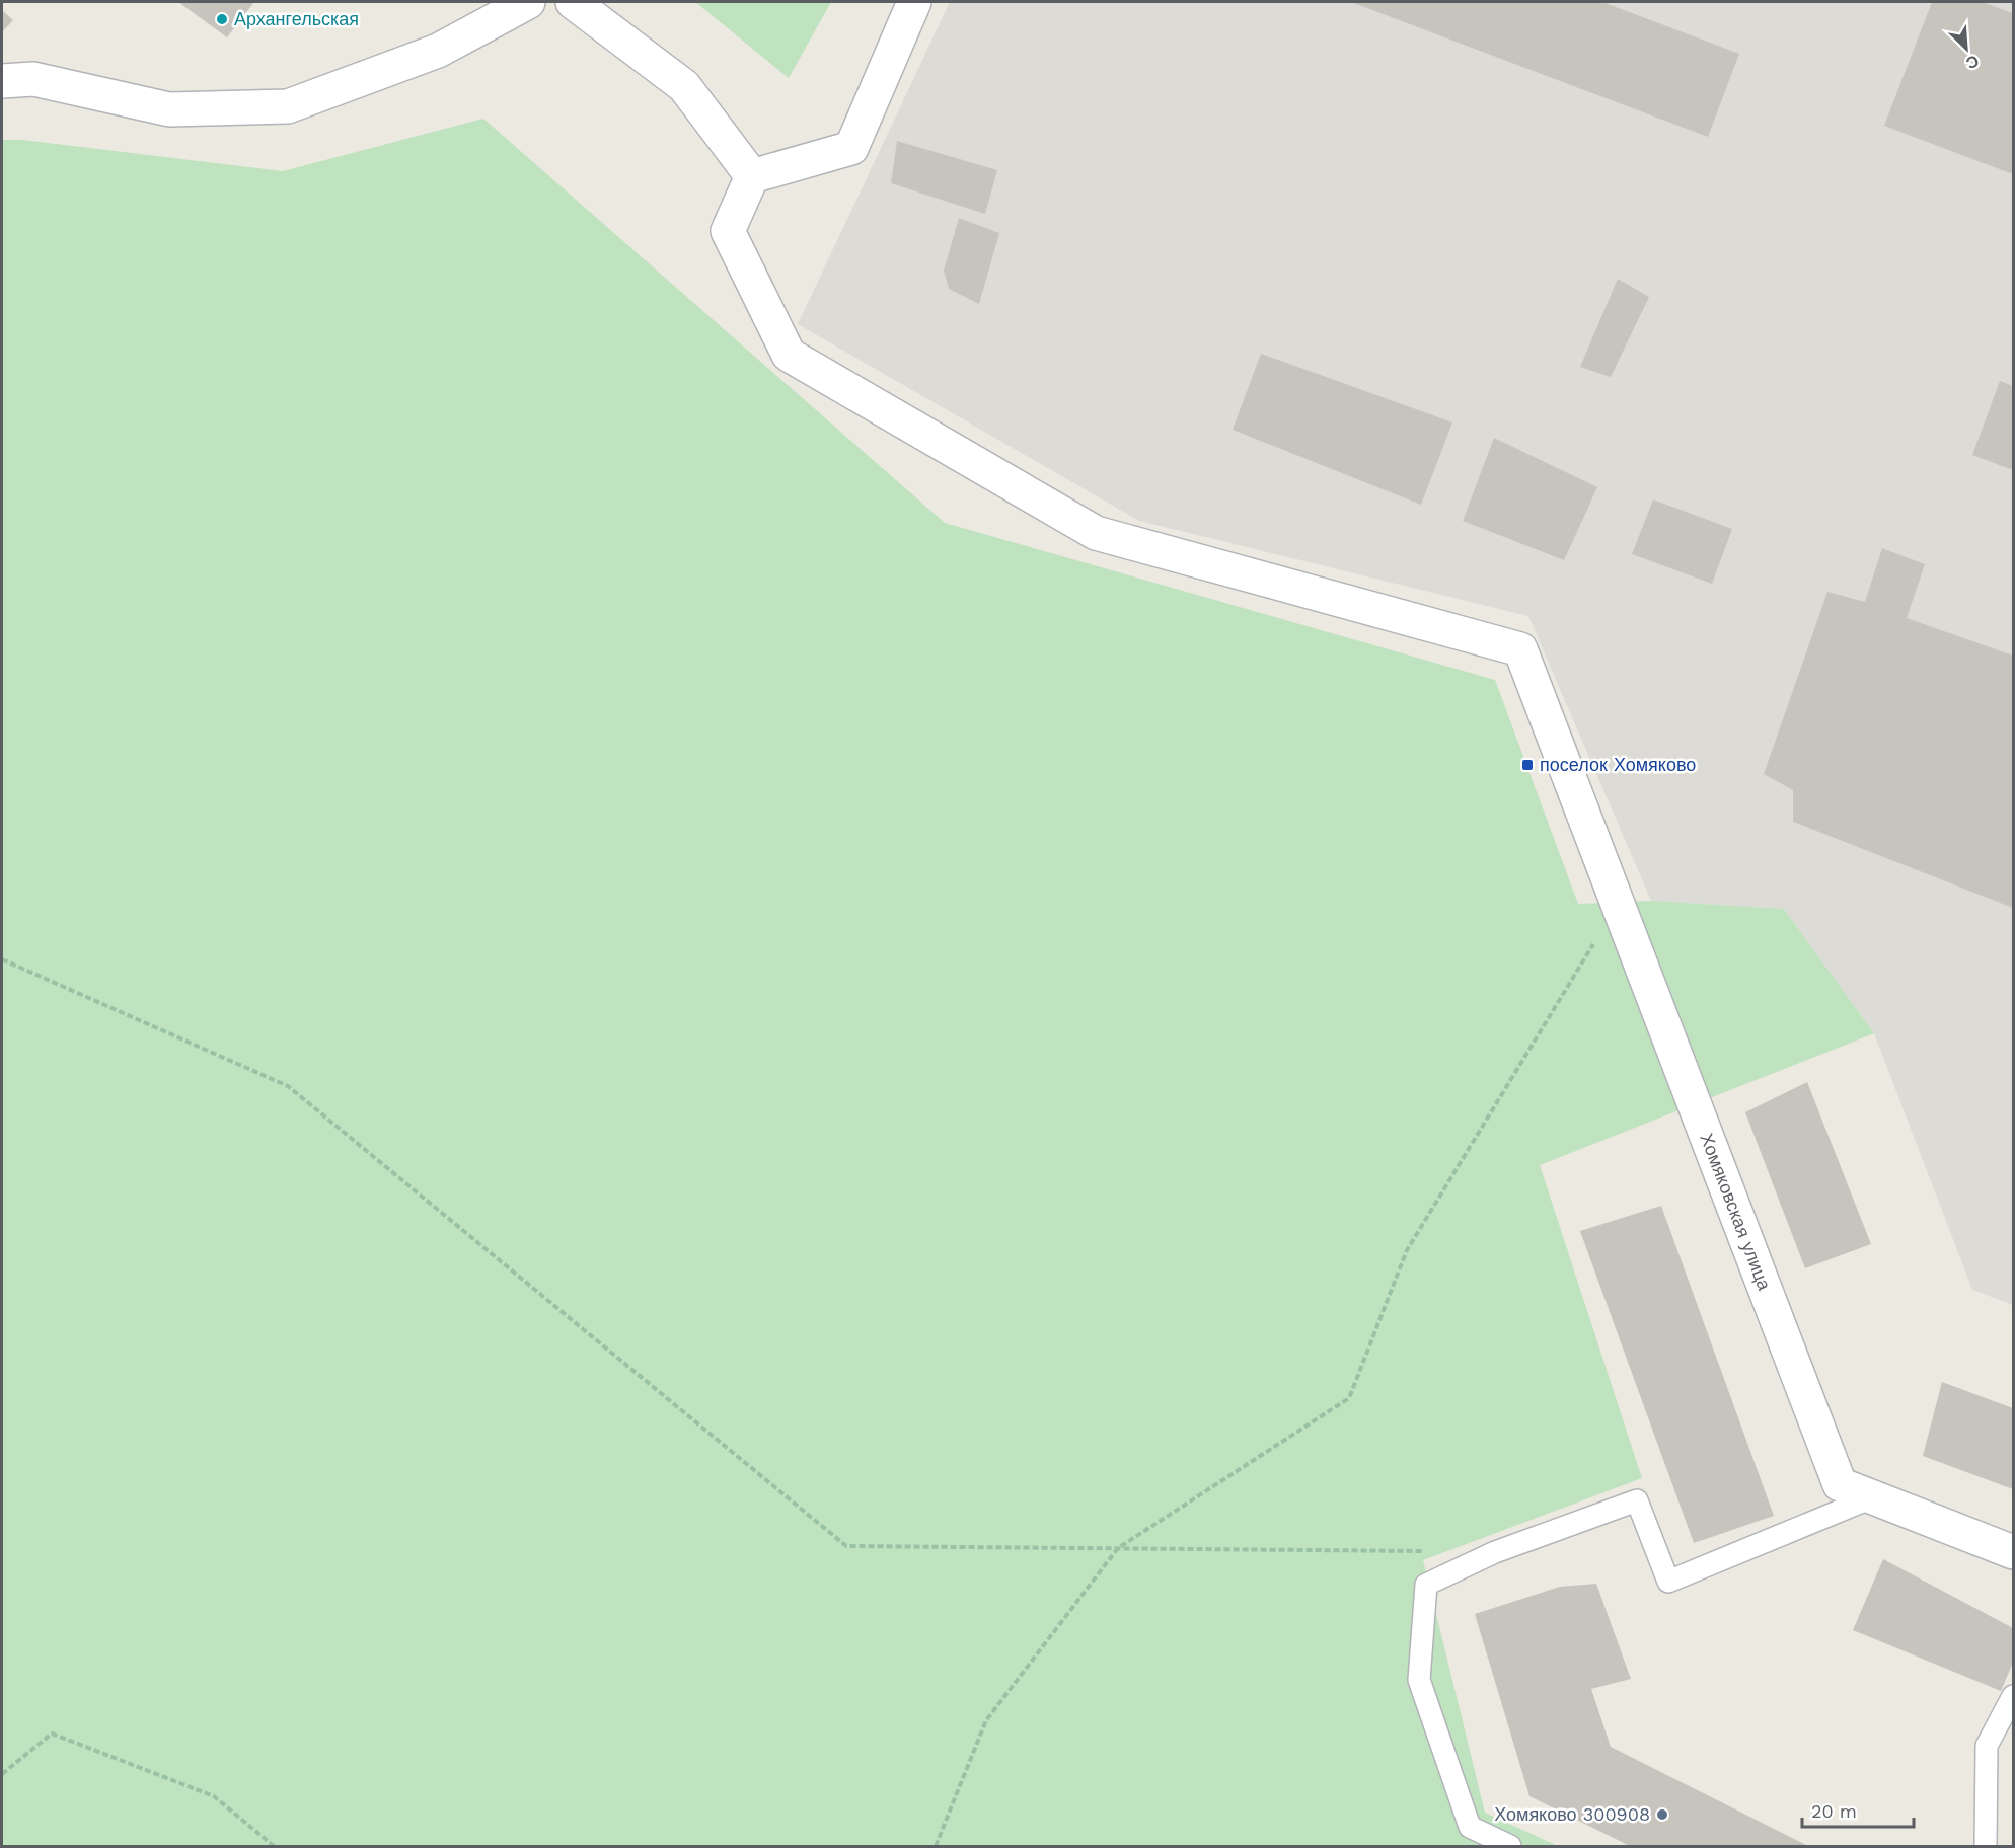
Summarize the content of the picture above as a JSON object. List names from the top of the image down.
{
  "streets": {
    "street": ["Хомяковская улица"]
  },
  "places": {
    "other": ["Архангельская", "Хомяково 300908"],
    "transit": ["поселок Хомяково"]
  },
  "scale_bar": "20 m",
  "north": "bottom right"
}
